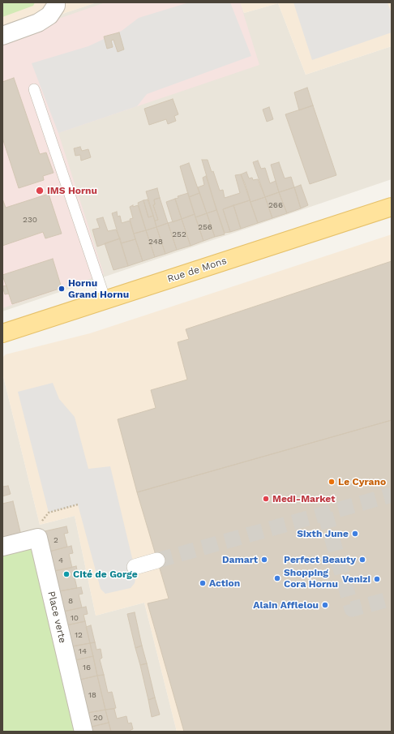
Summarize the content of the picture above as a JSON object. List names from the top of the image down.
{
  "streets": {
    "main road": ["Rue de Mons"],
    "street": ["Place verte"]
  },
  "places": [
    "IMS Hornu",
    "Hornu Grand Hornu",
    "Le Cyrano",
    "Medi-Market",
    "Sixth June",
    "Damart",
    "Perfect Beauty",
    "Cité de Gorge",
    "Shopping Cora Hornu",
    "Venizi",
    "Action",
    "Alain Afflelou"
  ],
  "house_numbers": [
    "266",
    "230",
    "256",
    "252",
    "248",
    "2",
    "4",
    "8",
    "10",
    "12",
    "14",
    "16",
    "18",
    "20"
  ]
}
